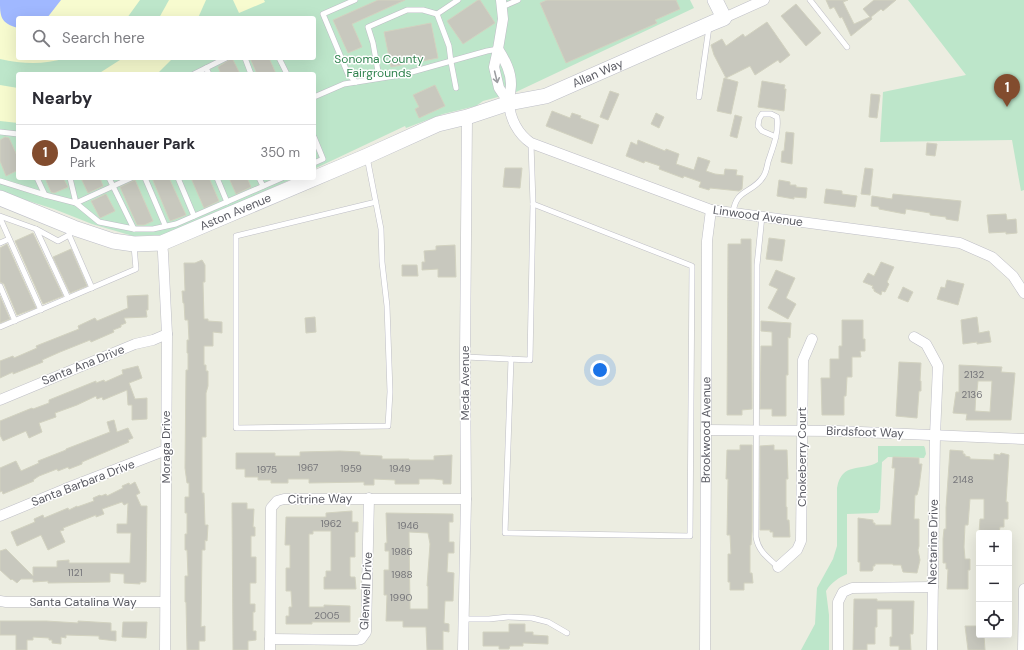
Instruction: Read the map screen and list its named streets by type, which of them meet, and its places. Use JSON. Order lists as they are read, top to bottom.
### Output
{
  "streets": {
    "street": [
      "Allan Way",
      "Aston Avenue",
      "Linwood Avenue",
      "Santa Ana Drive",
      "Meda Avenue",
      "Brookwood Avenue",
      "Birdsfoot Way",
      "Moraga Drive",
      "Chokeberry Court",
      "Santa Barbara Drive",
      "Citrine Way",
      "Nectarine Drive",
      "Glenwell Drive",
      "Santa Catalina Way"
    ]
  },
  "crossings": [
    ["Allan Way", "Aston Avenue"],
    ["Allan Way", "Linwood Avenue"],
    ["Allan Way", "Meda Avenue"],
    ["Aston Avenue", "Meda Avenue"],
    ["Aston Avenue", "Moraga Drive"],
    ["Linwood Avenue", "Brookwood Avenue"],
    ["Santa Ana Drive", "Moraga Drive"],
    ["Meda Avenue", "Citrine Way"],
    ["Brookwood Avenue", "Birdsfoot Way"],
    ["Birdsfoot Way", "Chokeberry Court"],
    ["Birdsfoot Way", "Nectarine Drive"],
    ["Moraga Drive", "Santa Barbara Drive"],
    ["Moraga Drive", "Santa Catalina Way"],
    ["Citrine Way", "Glenwell Drive"]
  ],
  "parks": ["Sonoma County Fairgrounds"],
  "house_numbers": [
    "2132",
    "2136",
    "1967",
    "1959",
    "1949",
    "1975",
    "2148",
    "1962",
    "1946",
    "1986",
    "1121",
    "1988",
    "1990",
    "2005"
  ],
  "page": {
    "search": "Search here",
    "heading": "Nearby",
    "pins": "1",
    "list": [
      {
        "mark": "1",
        "name": "Dauenhauer Park",
        "note": "Park",
        "value": "350 m"
      }
    ],
    "map_buttons": ["+", "−"]
  }
}
